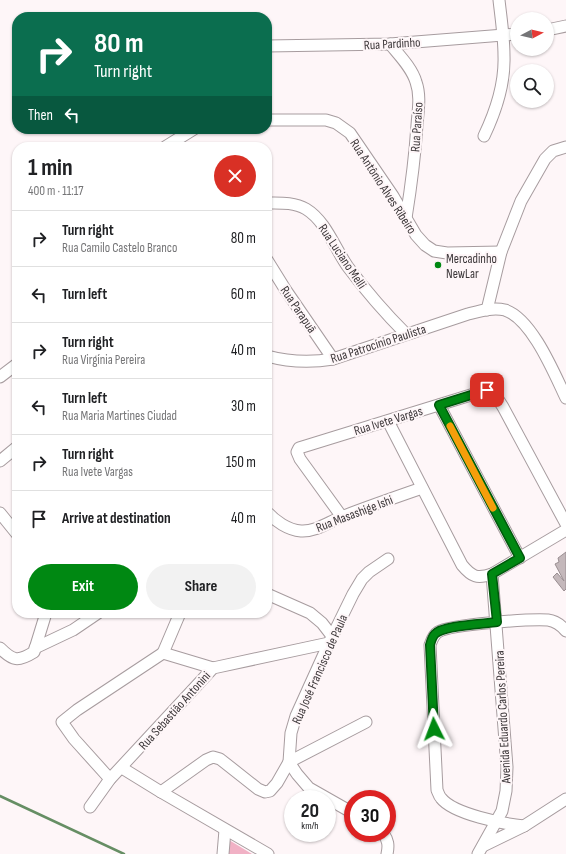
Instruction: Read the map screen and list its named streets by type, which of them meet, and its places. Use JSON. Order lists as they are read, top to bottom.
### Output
{
  "streets": {
    "street": [
      "Rua Pardinho",
      "Rua Paraíso",
      "Rua Antônio Alves Ribeiro",
      "Rua Luciano Melli",
      "Rua Parapuã",
      "Rua Patrocínio Paulista",
      "Rua Ivete Vargas",
      "Rua Masashige Ishi",
      "Rua José Francisco de Paula",
      "Rua Sebastião Antonini",
      "Avenida Eduardo Carlos Pereira"
    ]
  },
  "crossings": [
    ["Rua Pardinho", "Rua Paraíso"],
    ["Rua Paraíso", "Rua Antônio Alves Ribeiro"],
    ["Rua Luciano Melli", "Rua Patrocínio Paulista"],
    ["Rua Parapuã", "Rua Patrocínio Paulista"],
    ["Rua Ivete Vargas", "Rua Masashige Ishi"],
    ["Rua José Francisco de Paula", "Rua Sebastião Antonini"]
  ],
  "places": ["Mercadinho NewLar"],
  "north": "right",
  "page": {
    "turn": ["80 m", "Turn right"],
    "then": "Then",
    "heading": ["1 min", "400 m · 11:17"],
    "list": [
      {
        "name": "Turn right",
        "note": "Rua Camilo Castelo Branco",
        "value": "80 m"
      },
      {
        "name": "Turn left",
        "value": "60 m"
      },
      {
        "name": "Turn right",
        "note": "Rua Virgínia Pereira",
        "value": "40 m"
      },
      {
        "name": "Turn left",
        "note": "Rua Maria Martines Ciudad",
        "value": "30 m"
      },
      {
        "name": "Turn right",
        "note": "Rua Ivete Vargas",
        "value": "150 m"
      },
      {
        "name": "Arrive at destination",
        "value": "40 m"
      }
    ],
    "buttons": ["Exit", "Share"],
    "speed": "20 km/h",
    "limit": "30"
  }
}
